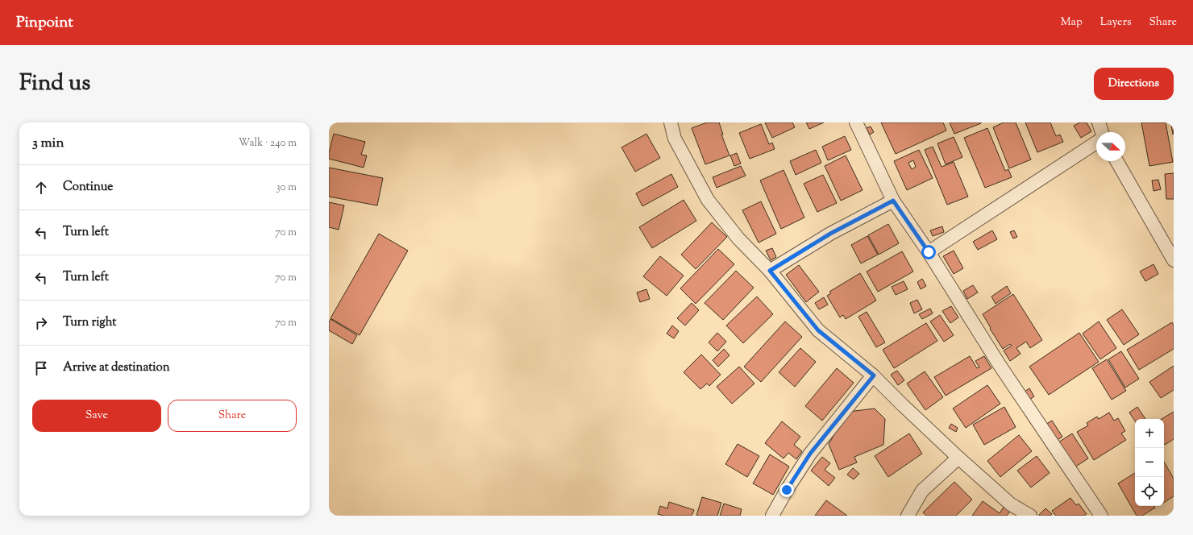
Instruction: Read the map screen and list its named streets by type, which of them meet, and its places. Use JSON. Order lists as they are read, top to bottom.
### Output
{
  "north": "right",
  "page": {
    "header": "Pinpoint",
    "nav": ["Map", "Layers", "Share"],
    "title": "Find us",
    "buttons": [
      "Directions",
      ["Save", "Share"]
    ],
    "heading": ["3 min", "Walk · 240 m"],
    "list": [
      ["Continue", "30 m"],
      ["Turn left", "70 m"],
      ["Turn left", "70 m"],
      ["Turn right", "70 m"],
      "Arrive at destination"
    ],
    "map_buttons": ["+", "−"]
  }
}
